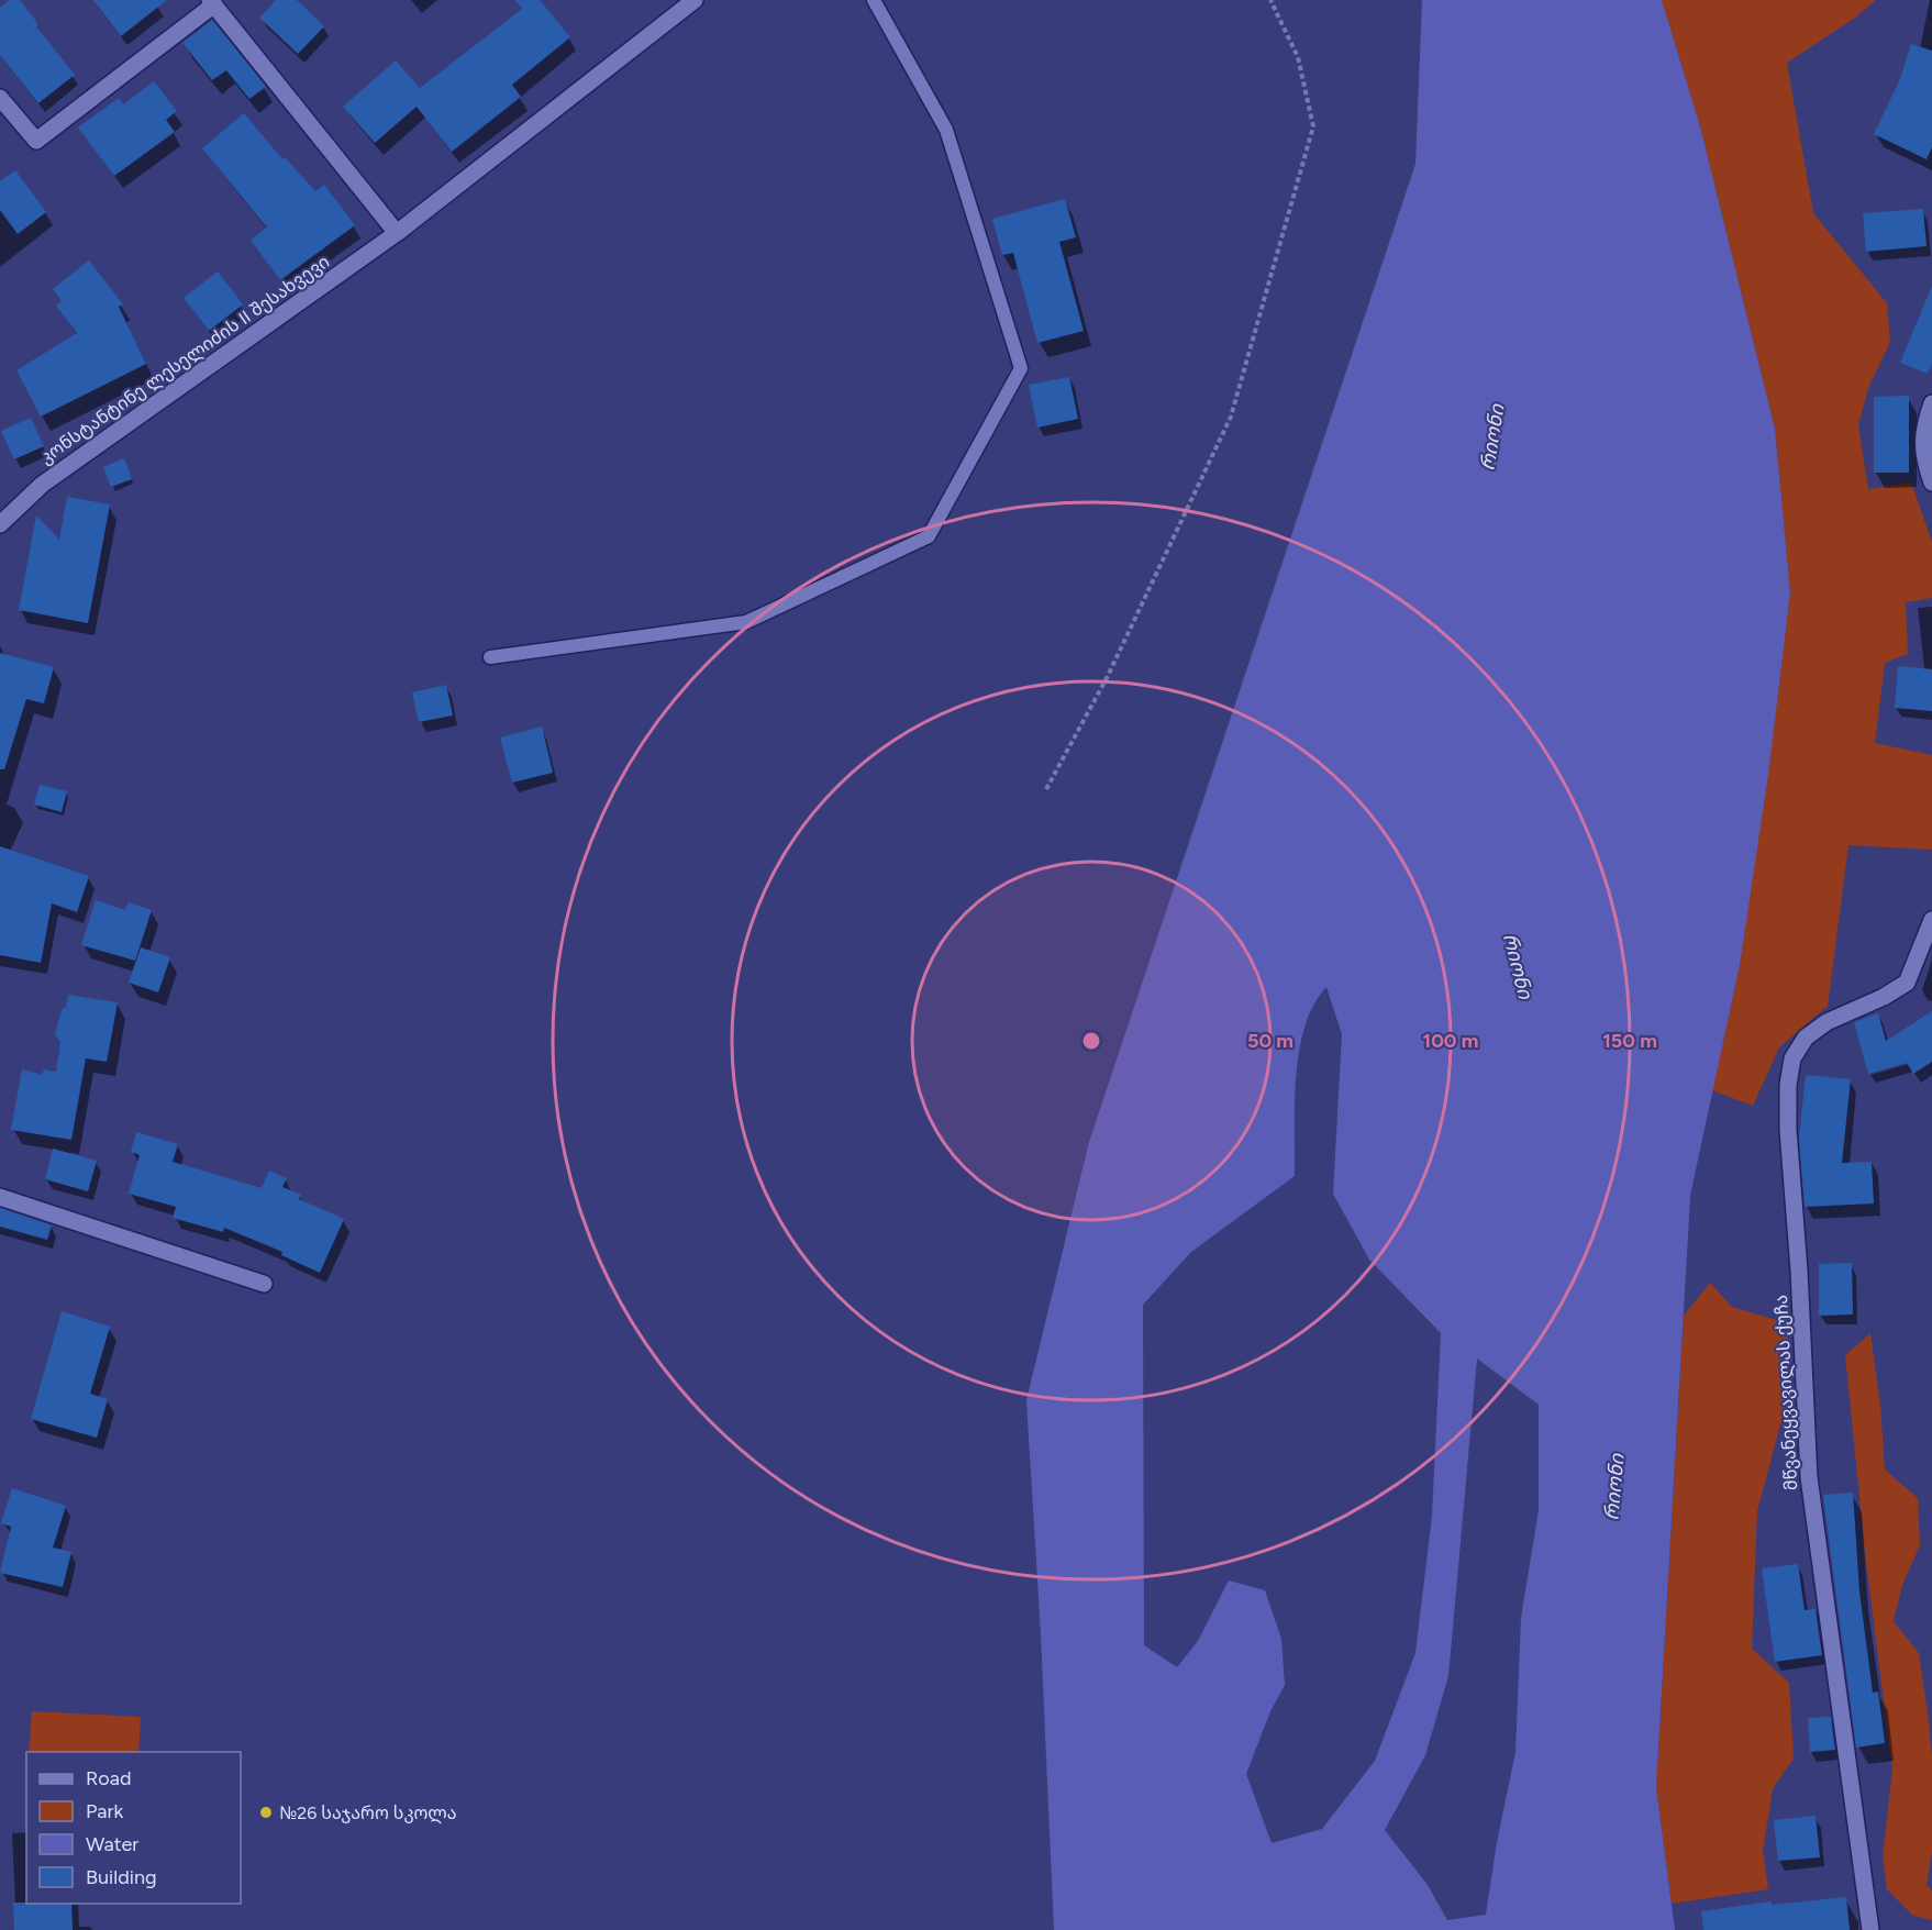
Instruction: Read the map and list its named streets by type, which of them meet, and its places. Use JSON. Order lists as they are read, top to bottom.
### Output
{
  "streets": {
    "street": ["კონსტანტინე ლესელიძის II შესახვევი", "მწვანეყვავილას ქუჩა"]
  },
  "water": ["რიონი"],
  "places": ["№26 საჯარო სკოლა"],
  "legend": [
    "Road",
    "Park",
    "Water",
    "Building"
  ],
  "rings": ["50 m", "100 m", "150 m"]
}
